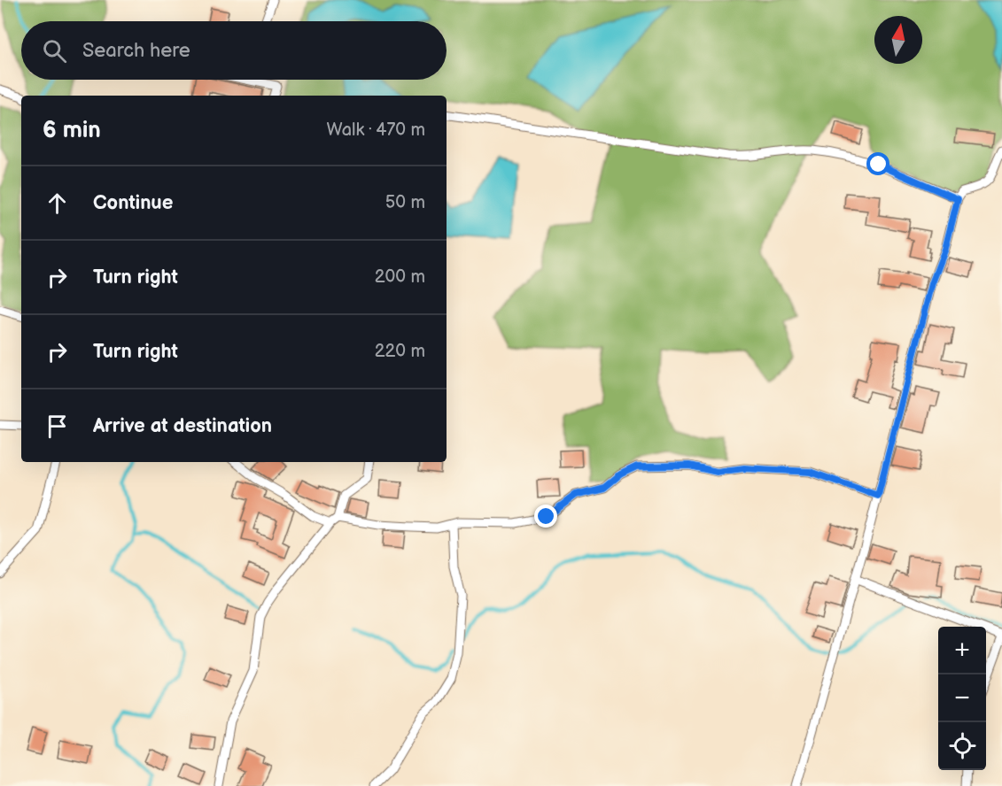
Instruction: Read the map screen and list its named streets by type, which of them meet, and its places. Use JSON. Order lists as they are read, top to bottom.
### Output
{
  "north": "top",
  "page": {
    "search": "Search here",
    "heading": ["6 min", "Walk · 470 m"],
    "list": [
      ["Continue", "50 m"],
      ["Turn right", "200 m"],
      ["Turn right", "220 m"],
      "Arrive at destination"
    ],
    "map_buttons": ["+", "−"]
  }
}
